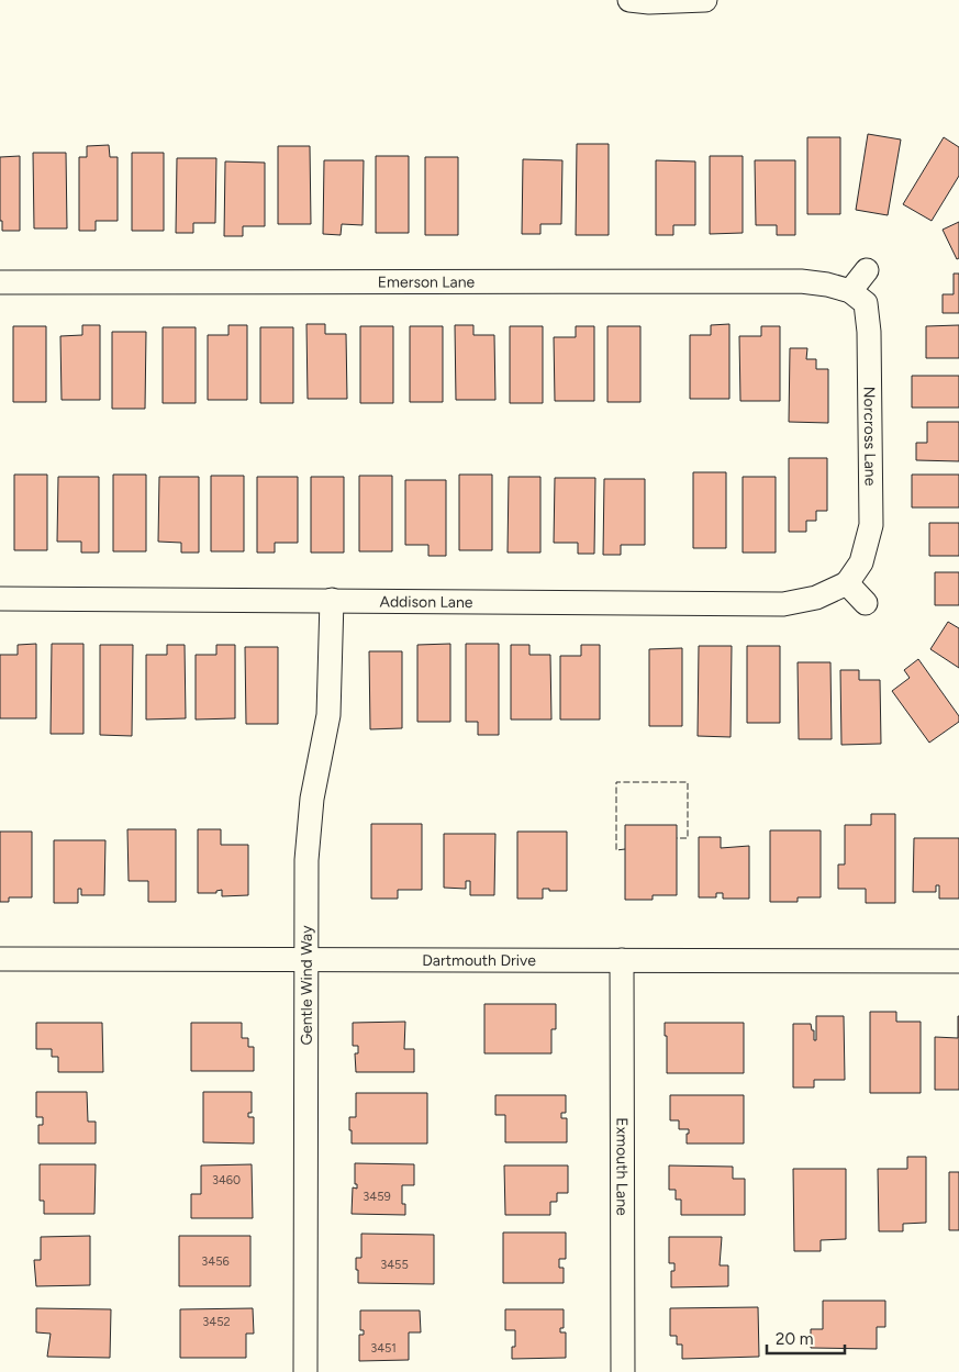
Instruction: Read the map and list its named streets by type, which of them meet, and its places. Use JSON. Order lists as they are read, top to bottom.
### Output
{
  "streets": {
    "street": [
      "Emerson Lane",
      "Norcross Lane",
      "Addison Lane",
      "Dartmouth Drive",
      "Gentle Wind Way",
      "Exmouth Lane"
    ]
  },
  "crossings": [
    ["Emerson Lane", "Norcross Lane"],
    ["Norcross Lane", "Addison Lane"],
    ["Addison Lane", "Gentle Wind Way"],
    ["Dartmouth Drive", "Gentle Wind Way"],
    ["Dartmouth Drive", "Exmouth Lane"]
  ],
  "house_numbers": [
    "3460",
    "3459",
    "3456",
    "3455",
    "3452",
    "3451"
  ],
  "scale_bar": "20 m"
}
